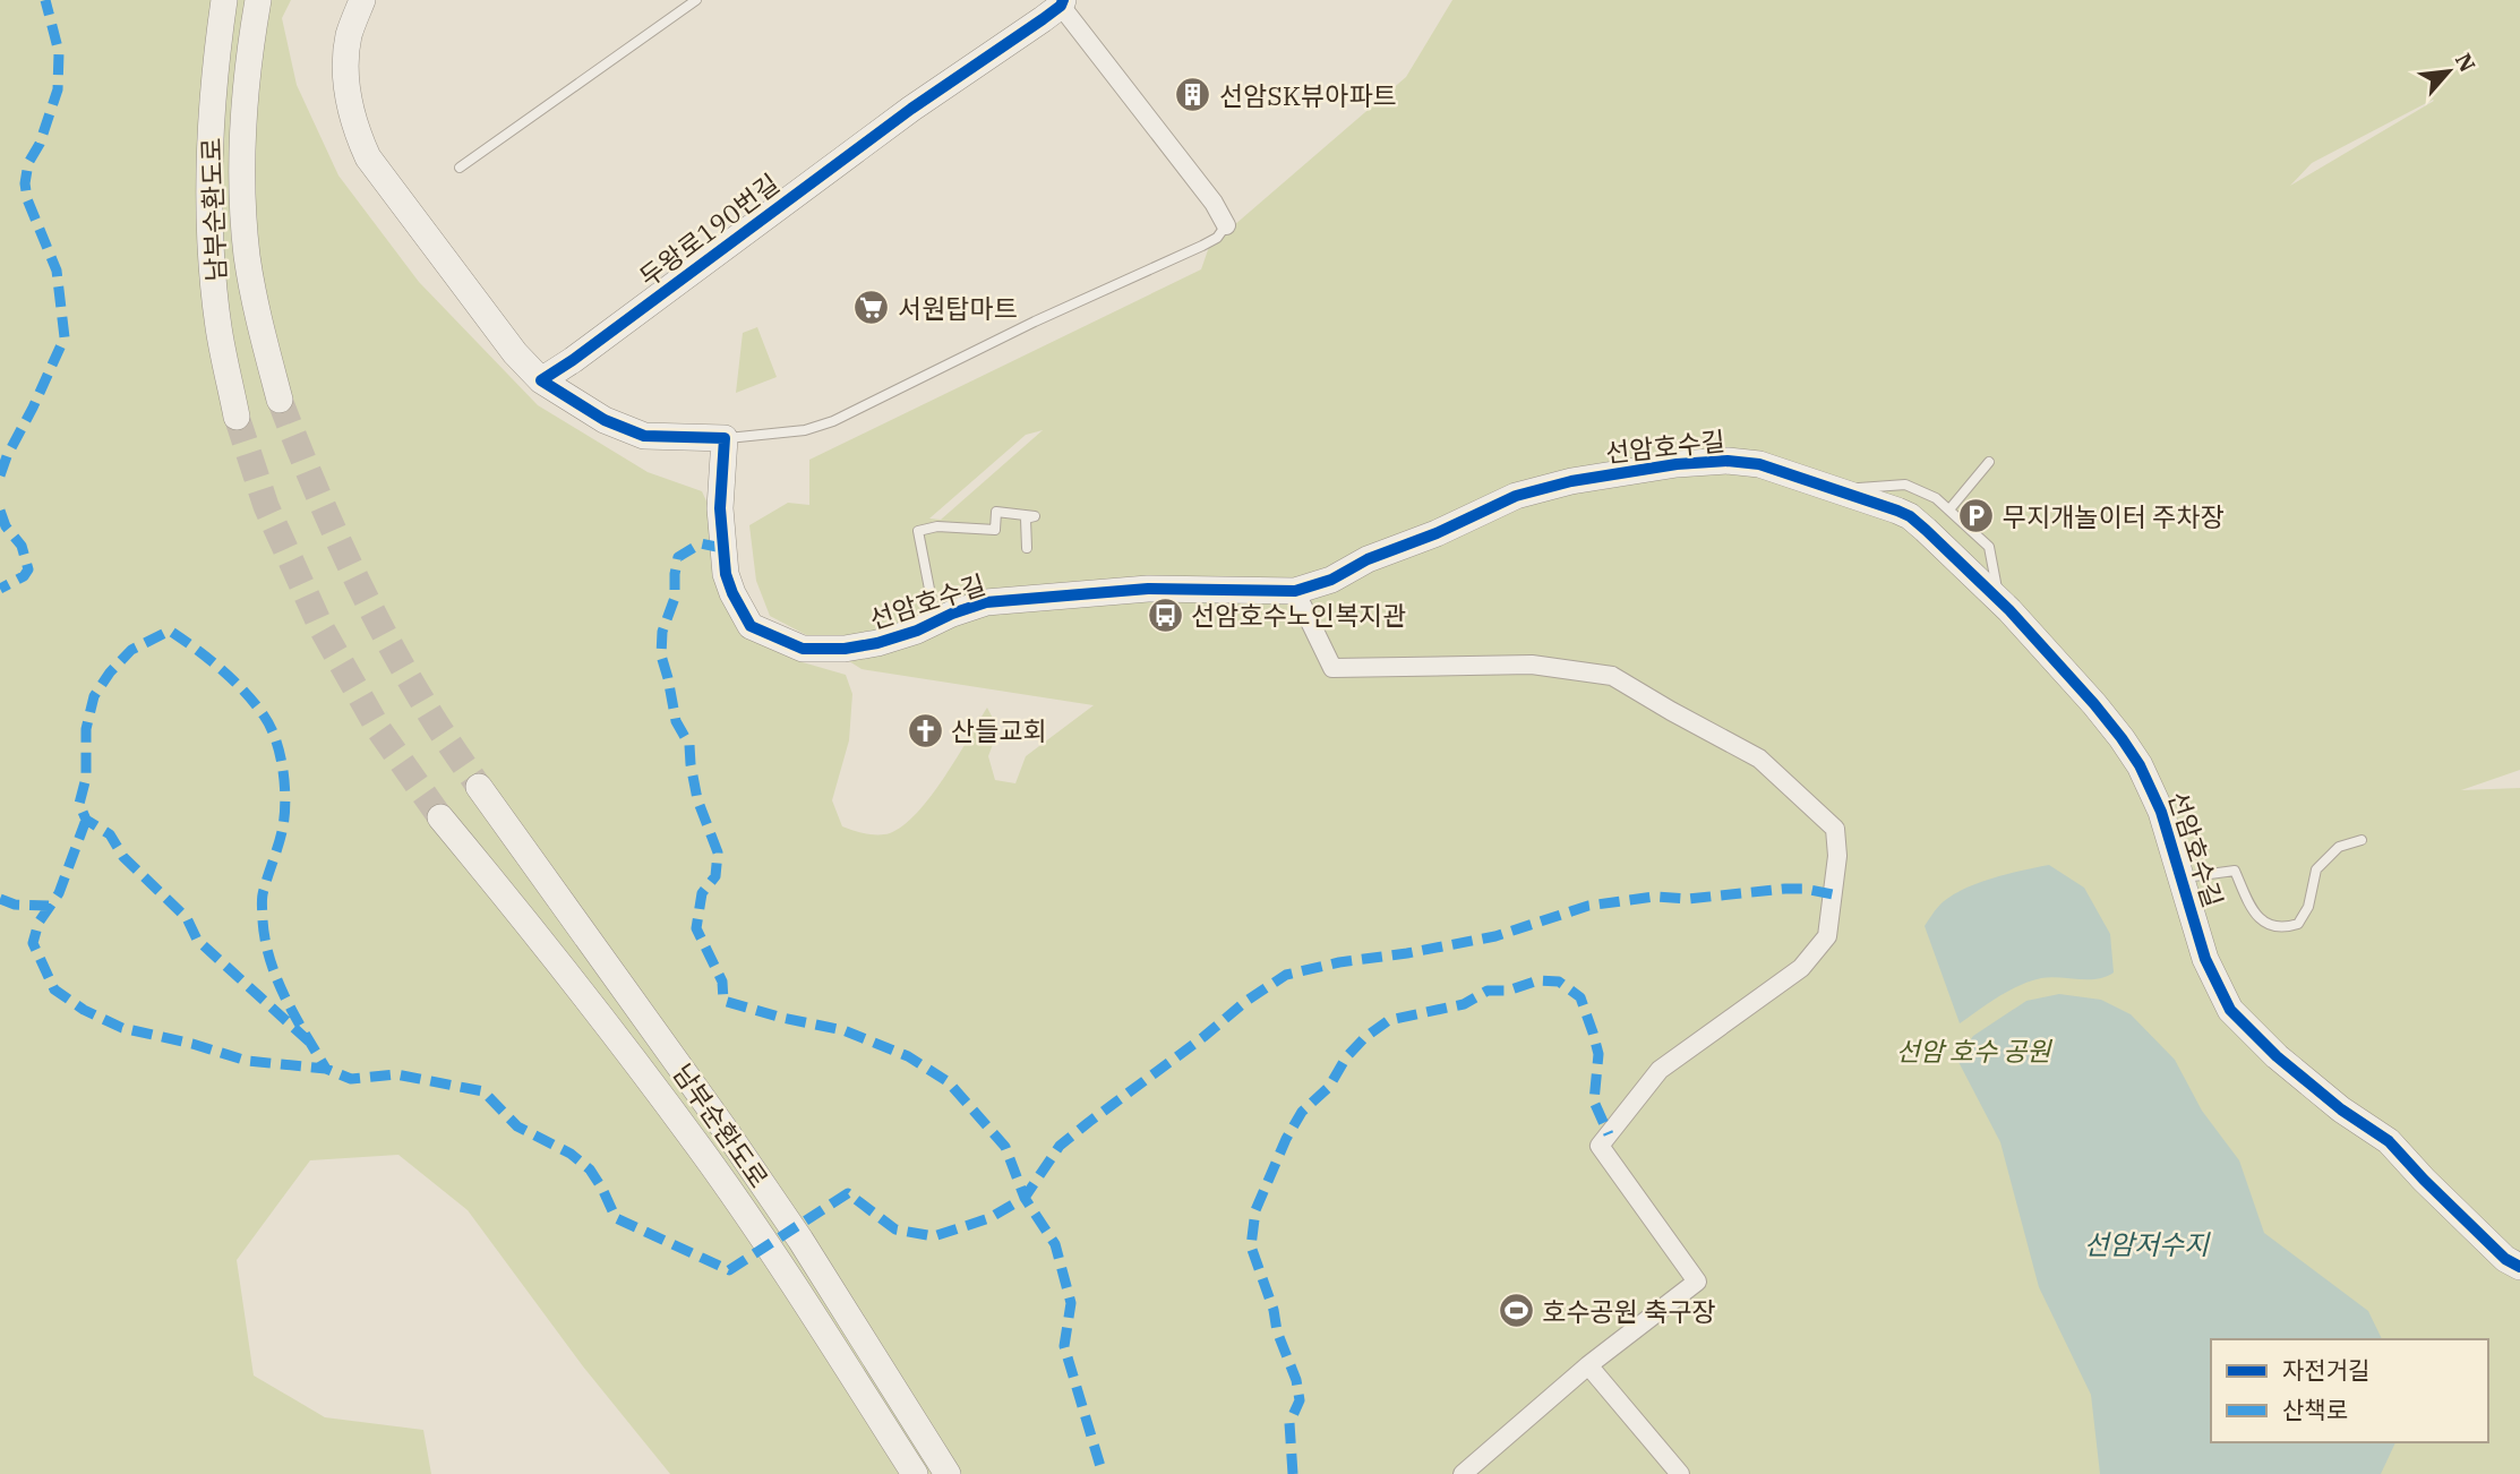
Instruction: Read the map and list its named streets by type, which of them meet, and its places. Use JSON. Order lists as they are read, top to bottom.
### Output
{
  "streets": {
    "street": ["남부순환도로", "두왕로190번길", "선암호수길"]
  },
  "water": ["선암저수지"],
  "parks": ["선암 호수 공원"],
  "places": {
    "building": ["선암SK뷰아파트"],
    "supermarket": ["서원탑마트"],
    "parking": ["무지개놀이터 주차장"],
    "bus stop": ["선암호수노인복지관"],
    "church": ["산들교회"],
    "sports": ["호수공원 축구장"]
  },
  "legend": ["자전거길", "산책로"],
  "north": "top right"
}
